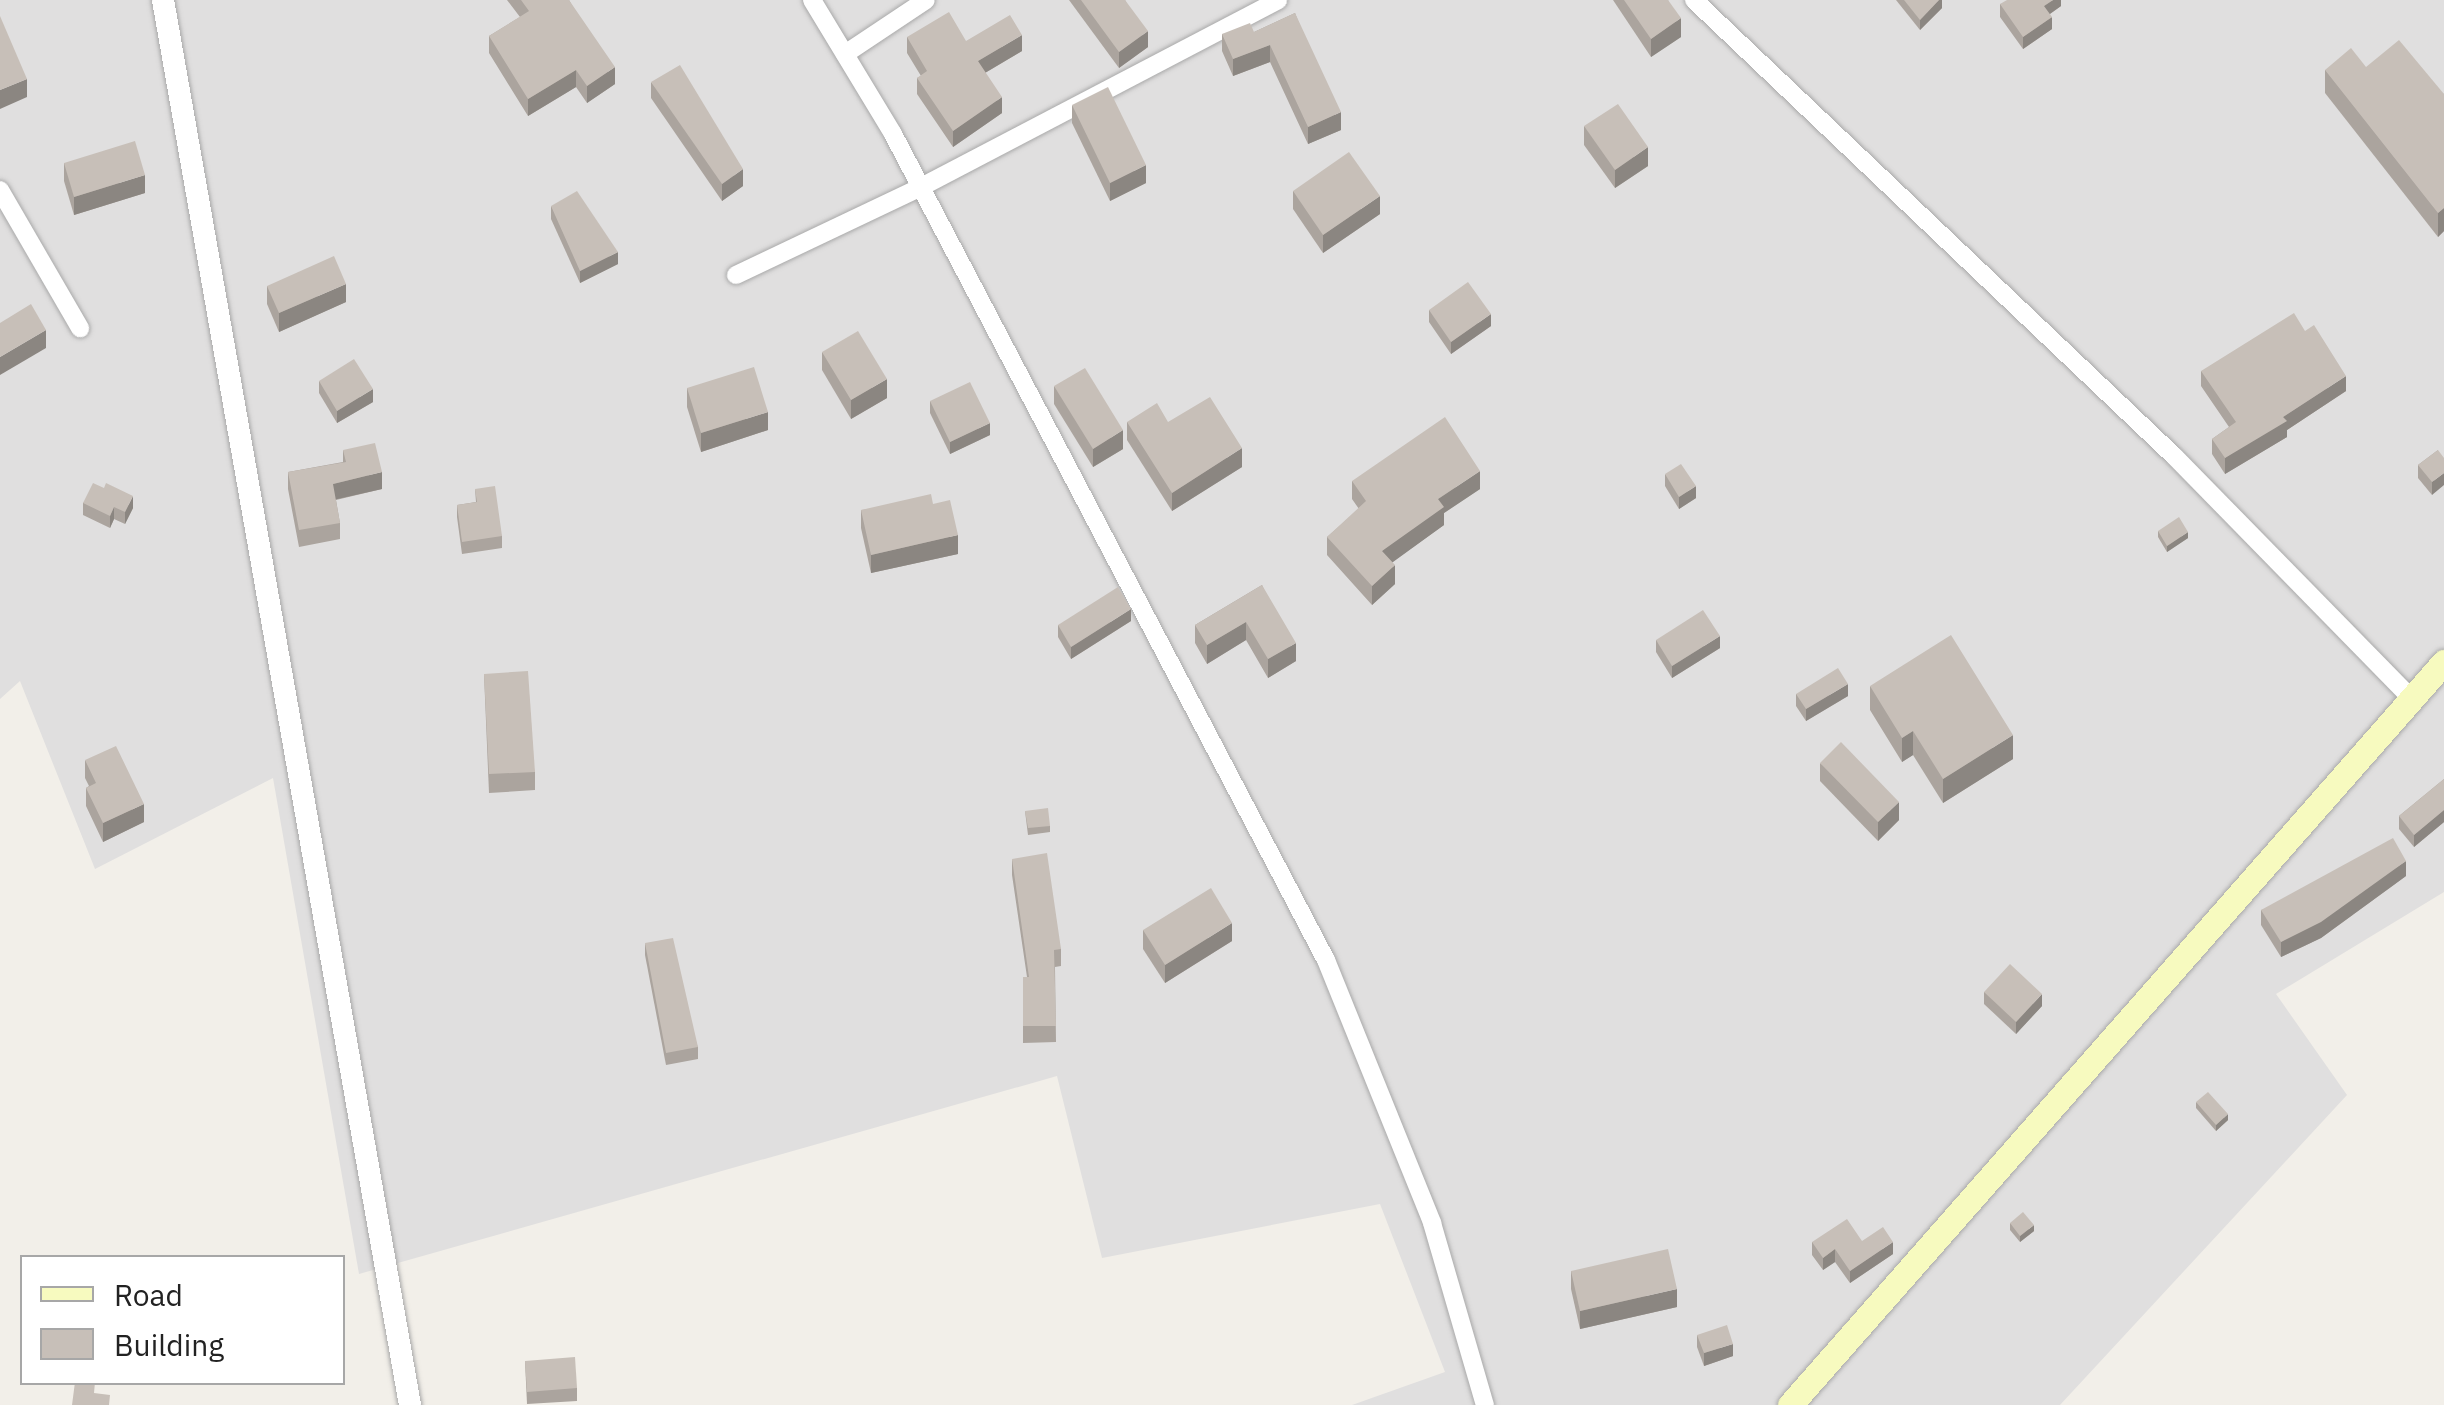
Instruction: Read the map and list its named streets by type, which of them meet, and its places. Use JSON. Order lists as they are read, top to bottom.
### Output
{
  "legend": ["Road", "Building"]
}
